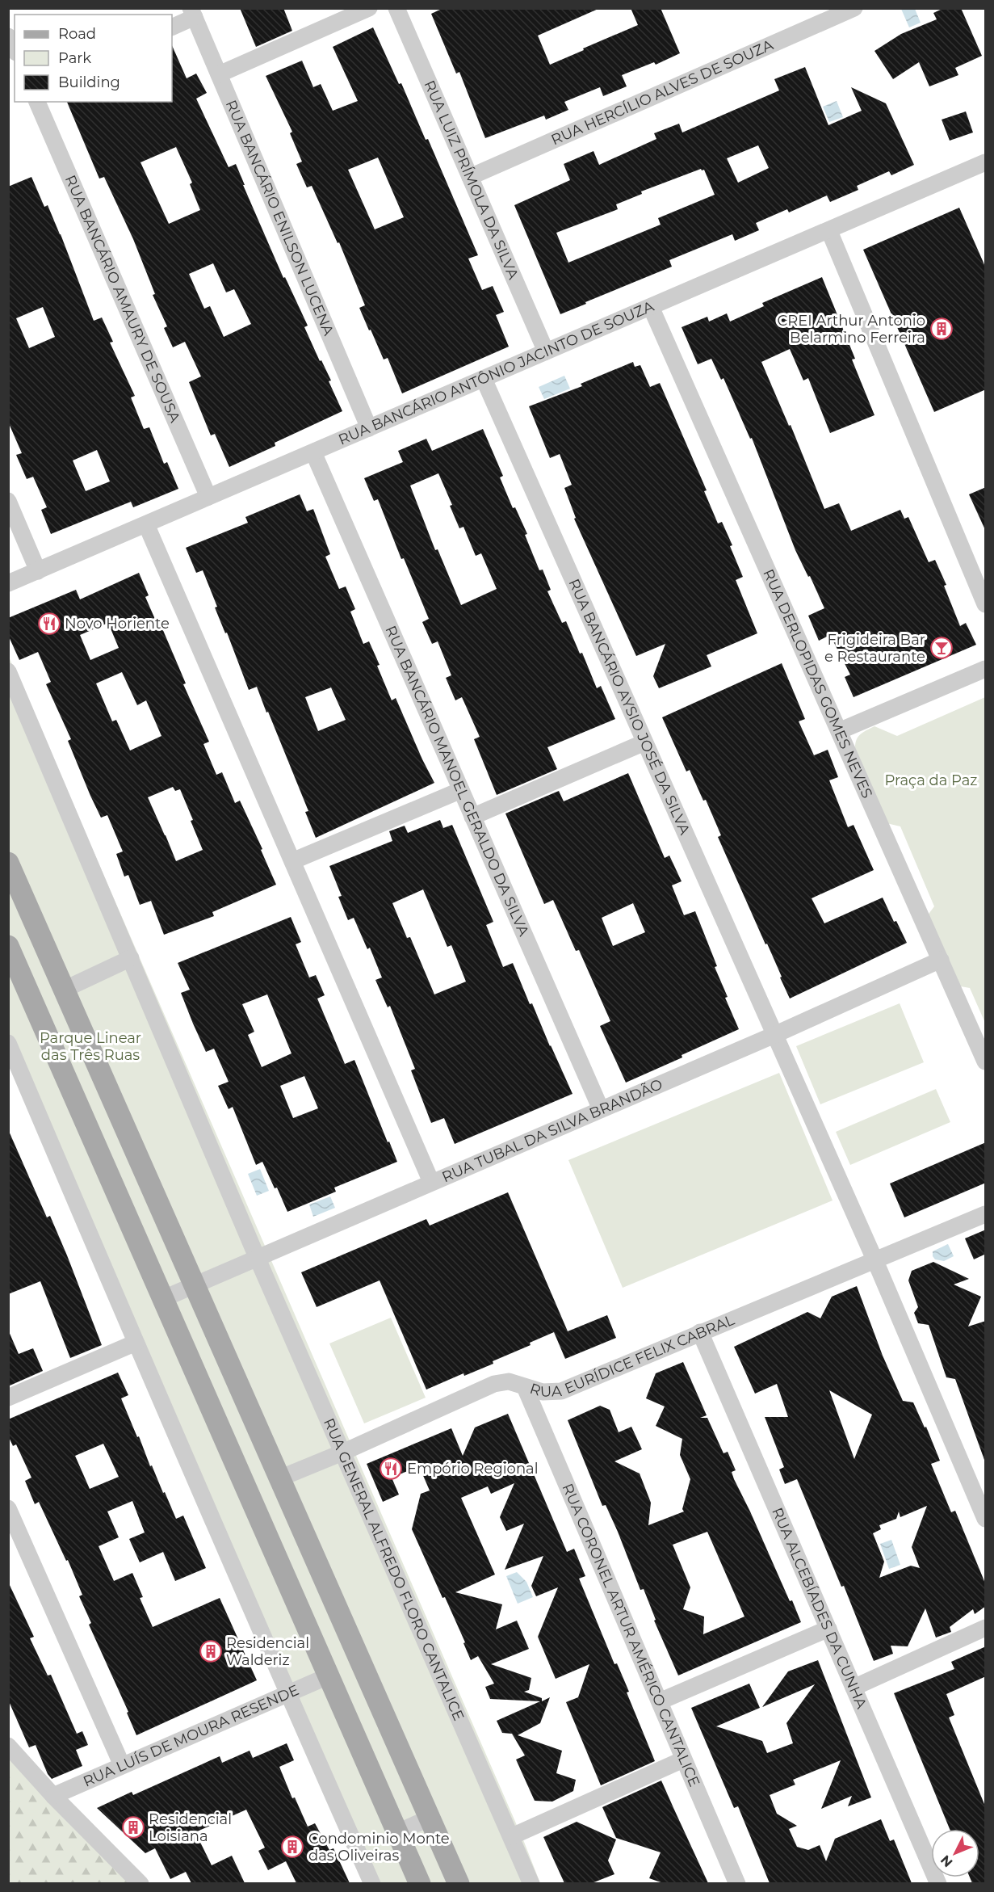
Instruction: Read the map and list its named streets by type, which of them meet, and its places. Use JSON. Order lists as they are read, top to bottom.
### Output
{
  "streets": {
    "street": [
      "RUA HERCÍLIO ALVES DE SOUZA",
      "RUA LUIZ PRÍMOLA DA SILVA",
      "RUA BANCÁRIO ENILSON LUCENA",
      "RUA BANCÁRIO AMAURY DE SOUSA",
      "RUA BANCÁRIO ANTÔNIO JACINTO DE SOUZA",
      "RUA DERLOPIDAS GOMES NEVES",
      "RUA BANCÁRIO AYSIO JOSÉ DA SILVA",
      "RUA BANCÁRIO MANOEL GERALDO DA SILVA",
      "RUA TUBAL DA SILVA BRANDÃO",
      "RUA EURÍDICE FELIX CABRAL",
      "RUA GENERAL ALFREDO FLORO CANTALICE",
      "RUA ALCEBÍADES DA CUNHA",
      "RUA CORONEL ARTUR AMÉRICO CANTALICE",
      "RUA LUÍS DE MOURA RESENDE"
    ]
  },
  "crossings": [
    ["RUA HERCÍLIO ALVES DE SOUZA", "RUA LUIZ PRÍMOLA DA SILVA"],
    ["RUA LUIZ PRÍMOLA DA SILVA", "RUA BANCÁRIO ANTÔNIO JACINTO DE SOUZA"],
    ["RUA BANCÁRIO ENILSON LUCENA", "RUA BANCÁRIO ANTÔNIO JACINTO DE SOUZA"],
    ["RUA BANCÁRIO AMAURY DE SOUSA", "RUA BANCÁRIO ANTÔNIO JACINTO DE SOUZA"],
    ["RUA BANCÁRIO ANTÔNIO JACINTO DE SOUZA", "RUA DERLOPIDAS GOMES NEVES"],
    ["RUA BANCÁRIO ANTÔNIO JACINTO DE SOUZA", "RUA BANCÁRIO AYSIO JOSÉ DA SILVA"],
    ["RUA BANCÁRIO ANTÔNIO JACINTO DE SOUZA", "RUA BANCÁRIO MANOEL GERALDO DA SILVA"],
    ["RUA DERLOPIDAS GOMES NEVES", "RUA TUBAL DA SILVA BRANDÃO"],
    ["RUA BANCÁRIO AYSIO JOSÉ DA SILVA", "RUA TUBAL DA SILVA BRANDÃO"],
    ["RUA BANCÁRIO AYSIO JOSÉ DA SILVA", "RUA EURÍDICE FELIX CABRAL"],
    ["RUA BANCÁRIO MANOEL GERALDO DA SILVA", "RUA TUBAL DA SILVA BRANDÃO"],
    ["RUA TUBAL DA SILVA BRANDÃO", "RUA GENERAL ALFREDO FLORO CANTALICE"],
    ["RUA EURÍDICE FELIX CABRAL", "RUA GENERAL ALFREDO FLORO CANTALICE"],
    ["RUA EURÍDICE FELIX CABRAL", "RUA ALCEBÍADES DA CUNHA"],
    ["RUA EURÍDICE FELIX CABRAL", "RUA CORONEL ARTUR AMÉRICO CANTALICE"]
  ],
  "parks": ["Praça da Paz", "Parque Linear das Três Ruas"],
  "places": {
    "building": [
      "CREI Arthur Antonio Belarmino Ferreira",
      "Residencial Walderiz",
      "Residencial Loisiana",
      "Condominio Monte das Oliveiras"
    ],
    "restaurant": ["Novo Horiente", "Empório Regional"],
    "bar": ["Frigideira Bar e Restaurante"]
  },
  "legend": ["Road", "Park", "Building"],
  "north": "bottom left"
}
